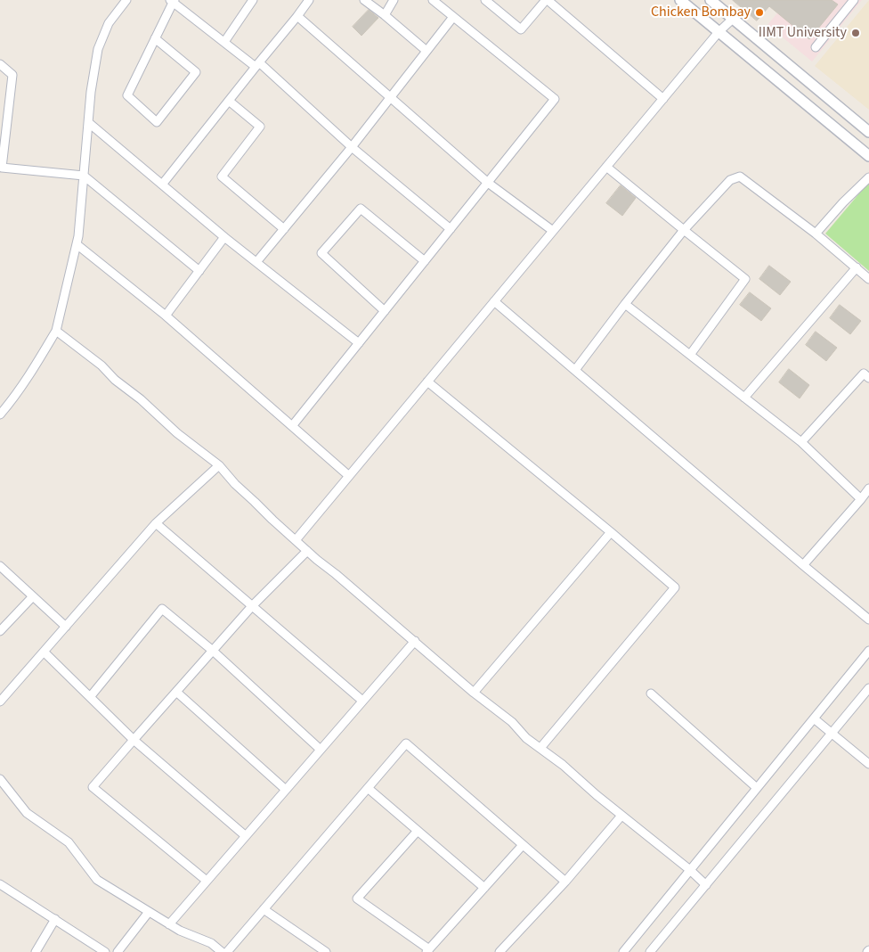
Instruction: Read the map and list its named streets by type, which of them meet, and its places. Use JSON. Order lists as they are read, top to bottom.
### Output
{
  "places": ["Chicken Bombay", "IIMT University"]
}
